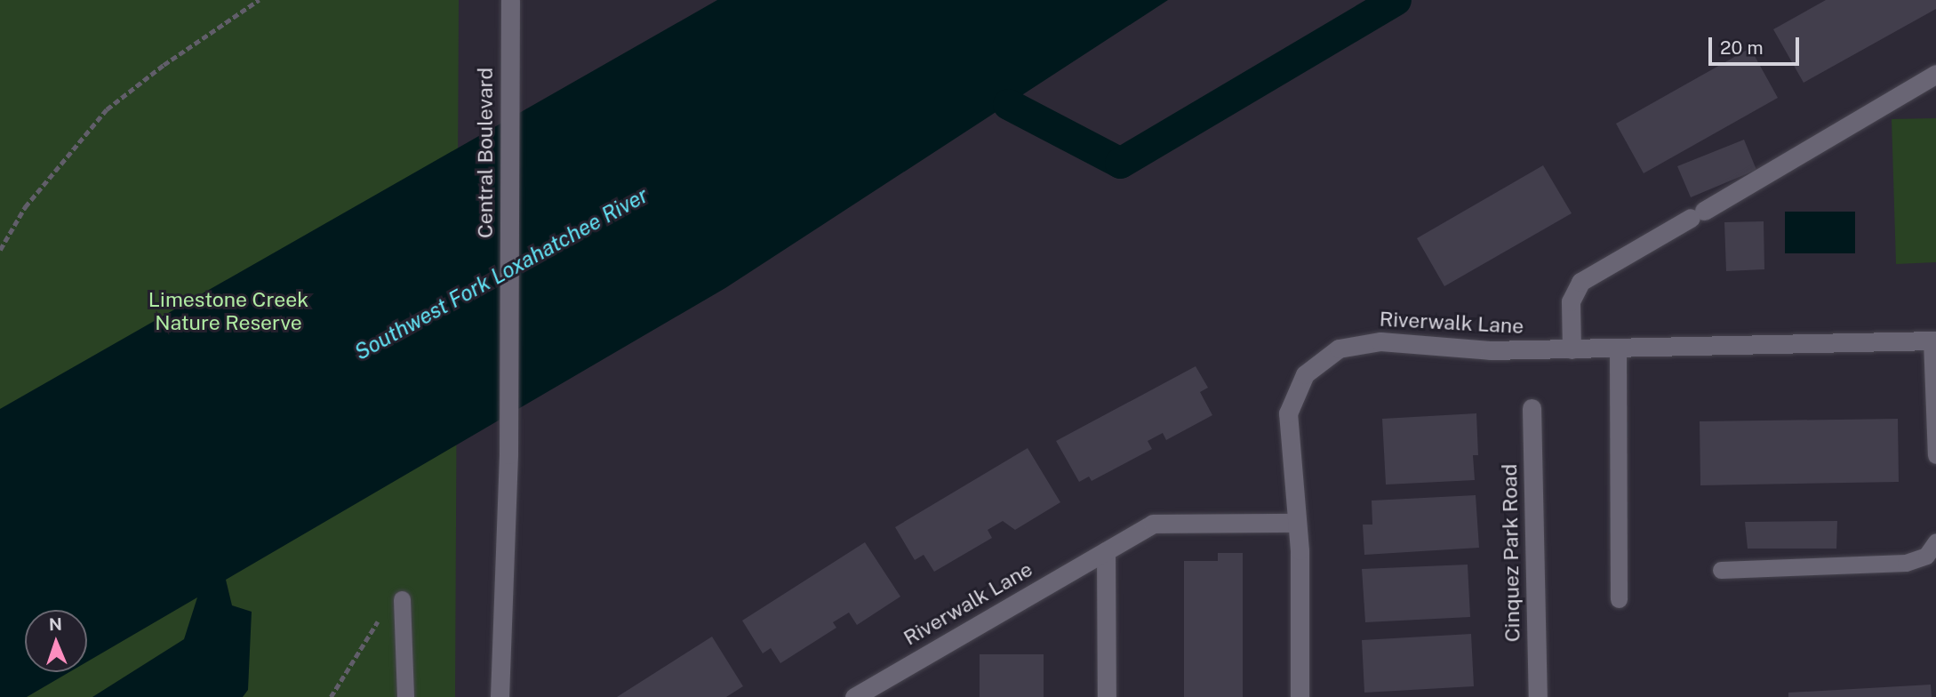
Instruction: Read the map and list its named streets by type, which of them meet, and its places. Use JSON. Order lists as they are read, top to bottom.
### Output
{
  "streets": {
    "street": ["Central Boulevard", "Riverwalk Lane", "Cinquez Park Road"]
  },
  "water": ["Southwest Fork Loxahatchee River"],
  "parks": ["Limestone Creek Nature Reserve"],
  "scale_bar": "20 m",
  "north": "top"
}
